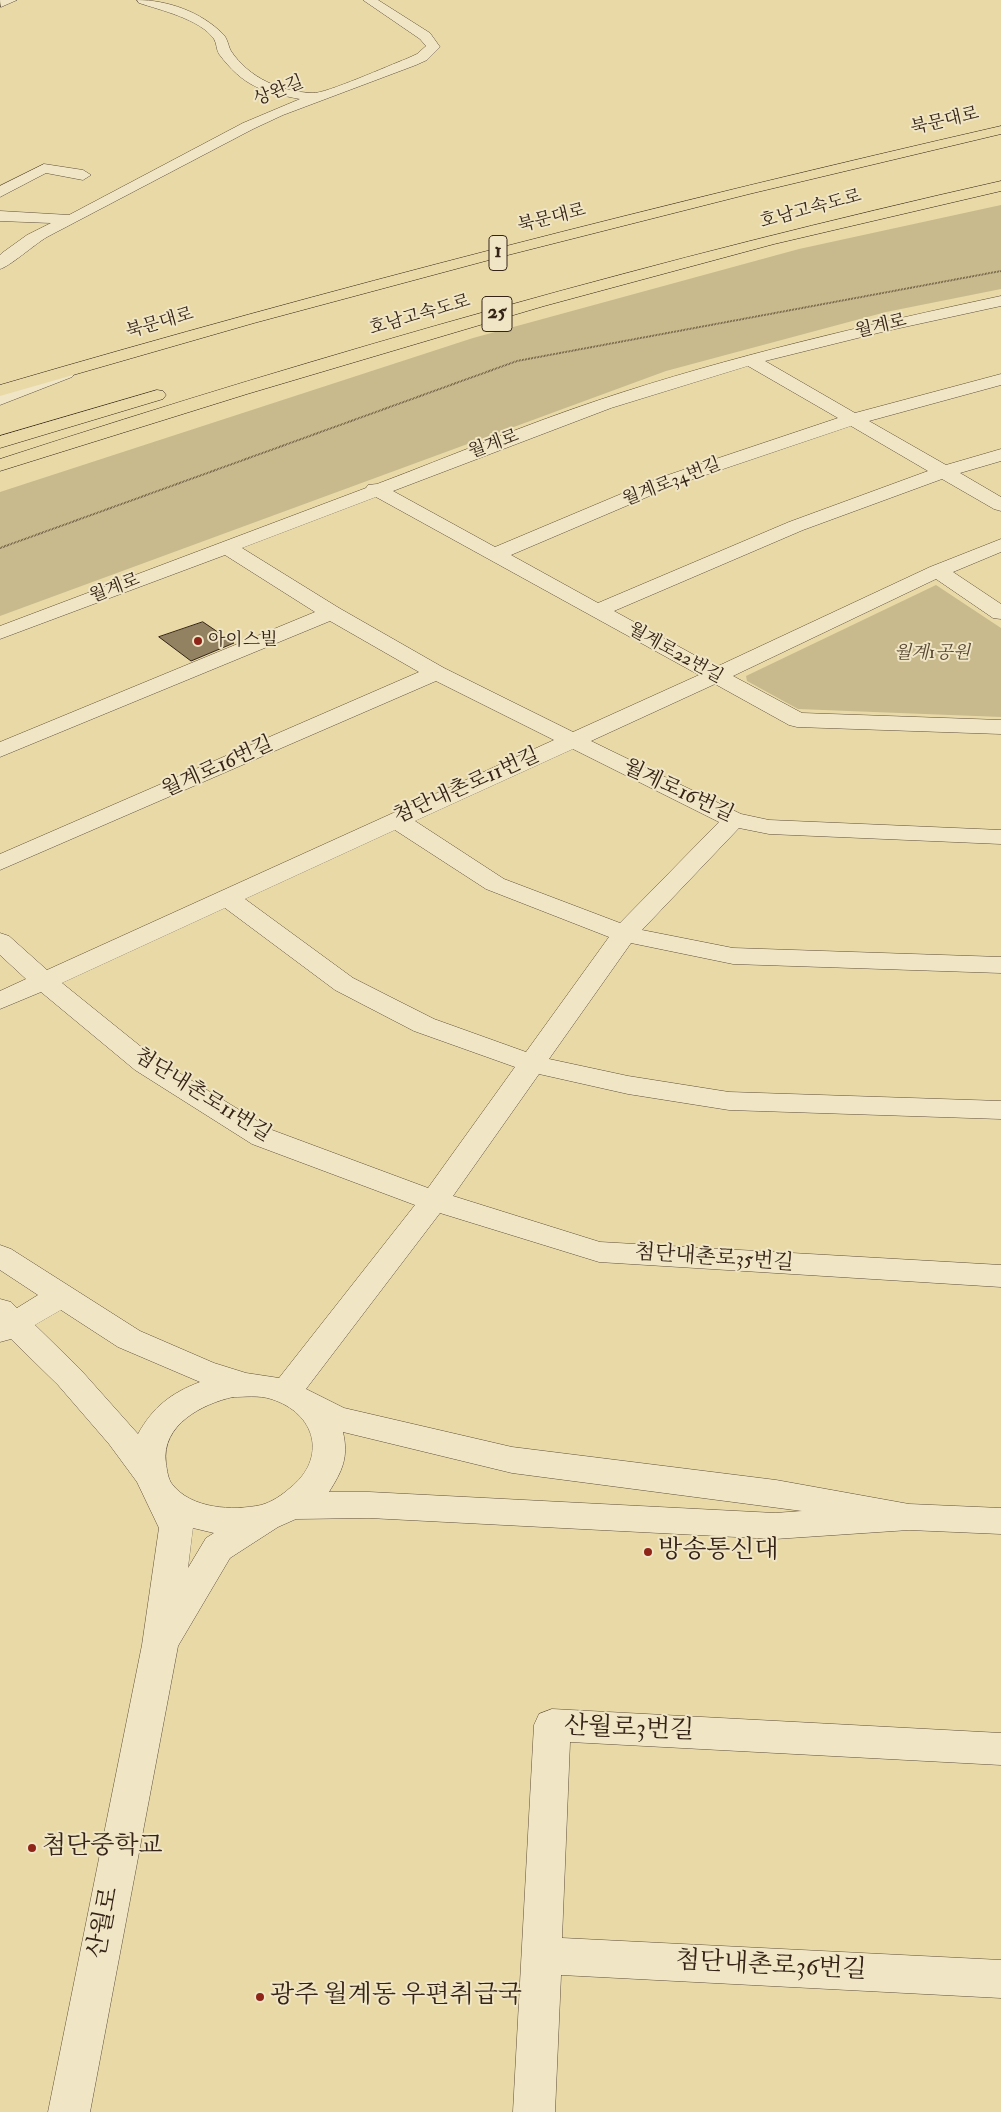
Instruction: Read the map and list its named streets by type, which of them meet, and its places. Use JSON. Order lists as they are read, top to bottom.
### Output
{
  "streets": {
    "main road": [
      "북문대로",
      "호남고속도로",
      "1",
      "25"
    ],
    "street": [
      "상완길",
      "월계로",
      "월계로34번길",
      "월계로22번길",
      "월계로16번길",
      "첨단내촌로11번길",
      "첨단내촌로35번길",
      "산월로3번길",
      "산월로",
      "첨단내촌로36번길"
    ]
  },
  "crossings": [
    ["월계로", "월계로22번길"],
    ["월계로", "월계로16번길"],
    ["월계로34번길", "월계로22번길"],
    ["월계로22번길", "첨단내촌로11번길"],
    ["월계로16번길", "첨단내촌로11번길"],
    ["첨단내촌로11번길", "첨단내촌로35번길"],
    ["산월로3번길", "첨단내촌로36번길"]
  ],
  "parks": ["월계1공원"],
  "places": [
    "아이스빌",
    "방송통신대",
    "첨단중학교",
    "광주 월계동 우편취급국"
  ]
}
